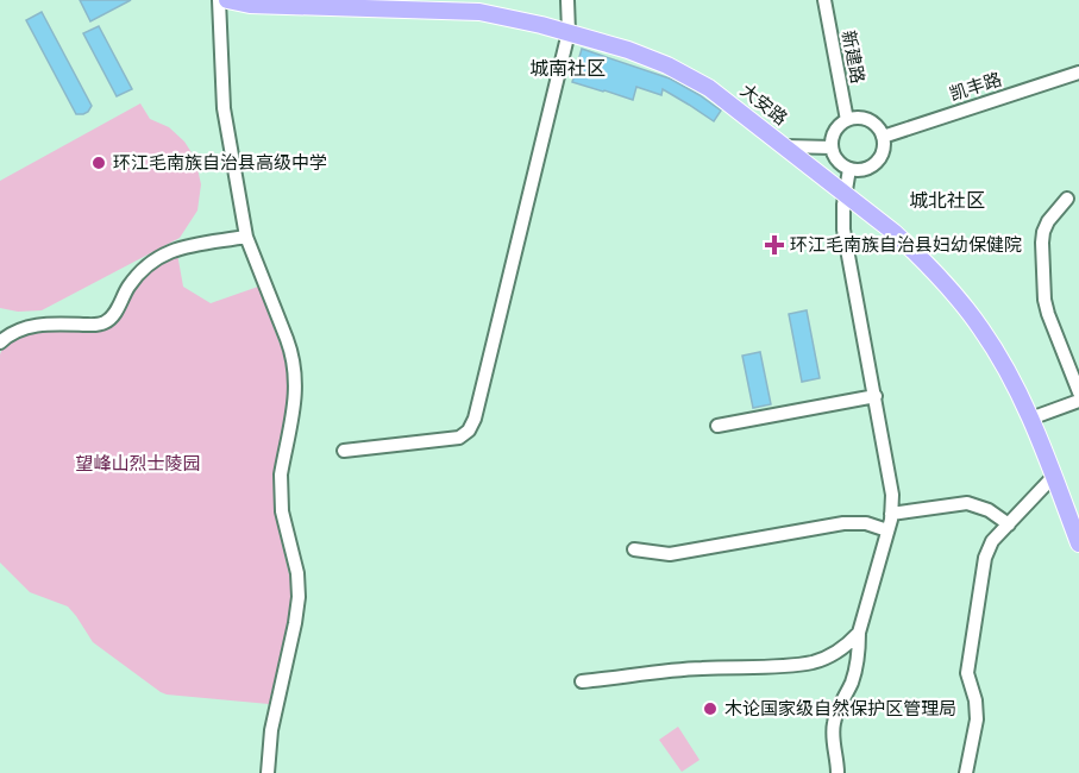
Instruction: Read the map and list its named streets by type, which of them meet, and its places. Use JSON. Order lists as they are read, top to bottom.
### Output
{
  "streets": {
    "main road": ["大安路"],
    "street": ["新建路", "凯丰路"]
  },
  "crossings": [
    ["新建路", "凯丰路"]
  ],
  "districts": ["城南社区", "城北社区"],
  "parks": ["望峰山烈士陵园"],
  "places": {
    "other": ["环江毛南族自治县高级中学", "木论国家级自然保护区管理局"],
    "health": ["环江毛南族自治县妇幼保健院"]
  }
}
